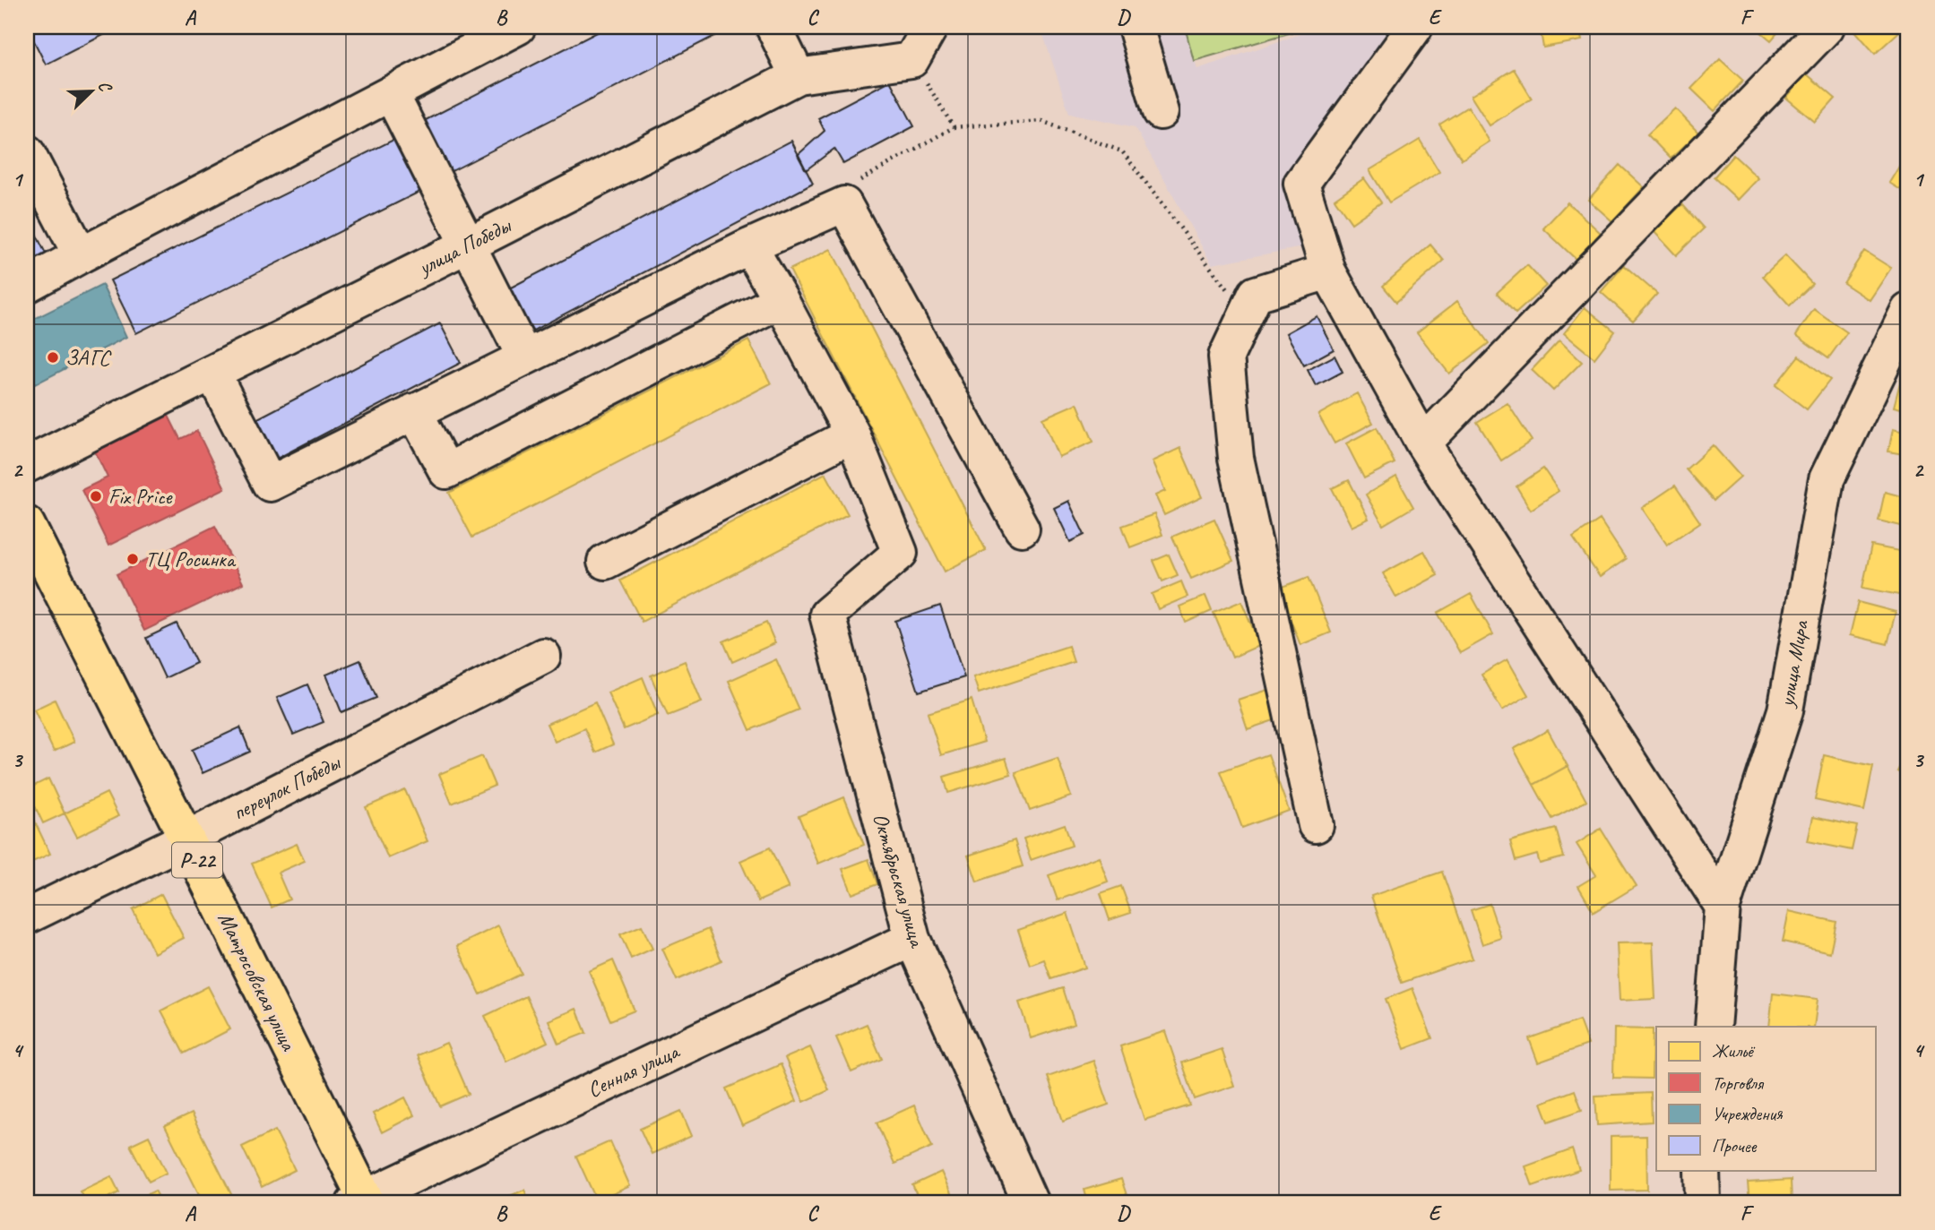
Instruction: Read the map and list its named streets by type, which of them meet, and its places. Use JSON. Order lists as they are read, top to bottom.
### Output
{
  "streets": {
    "highway": ["Р-22", "Матросовская улица"],
    "street": [
      "улица Победы",
      "улица Мира",
      "переулок Победы",
      "Октябрьская улица",
      "Сенная улица"
    ]
  },
  "crossings": [
    ["переулок Победы", "Матросовская улица"],
    ["Октябрьская улица", "Сенная улица"],
    ["Матросовская улица", "Сенная улица"]
  ],
  "places": ["ЗАГС", "Fix Price", "ТЦ Росинка"],
  "legend": [
    "Жильё",
    "Торговля",
    "Учреждения",
    "Прочее"
  ],
  "north": "top right",
  "grid": {
    "columns": [
      "A",
      "B",
      "C",
      "D",
      "E",
      "F"
    ],
    "rows": [
      "1",
      "2",
      "3",
      "4"
    ]
  }
}
